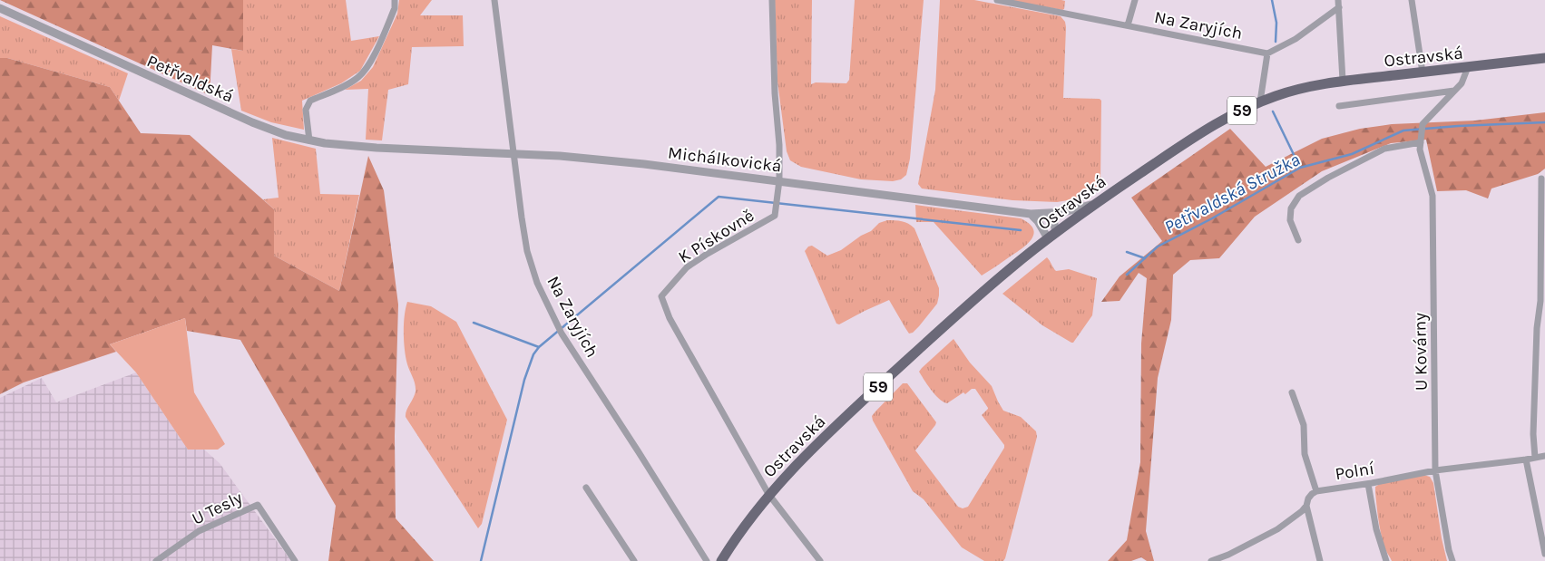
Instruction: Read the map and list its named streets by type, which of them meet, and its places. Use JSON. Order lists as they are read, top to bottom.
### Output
{
  "streets": {
    "main road": ["Ostravská", "59"],
    "street": [
      "Na Zaryjích",
      "Petřvaldská",
      "Michálkovická",
      "K Pískovně",
      "U Kovárny",
      "Polní",
      "U Tesly"
    ]
  },
  "crossings": [
    ["Na Zaryjích", "Michálkovická"],
    ["Ostravská", "Michálkovická"],
    ["Ostravská", "K Pískovně"],
    ["Ostravská", "U Kovárny"],
    ["Petřvaldská", "Michálkovická"],
    ["Michálkovická", "K Pískovně"],
    ["U Kovárny", "Polní"]
  ],
  "water": ["Petřvaldská Stružka"]
}
